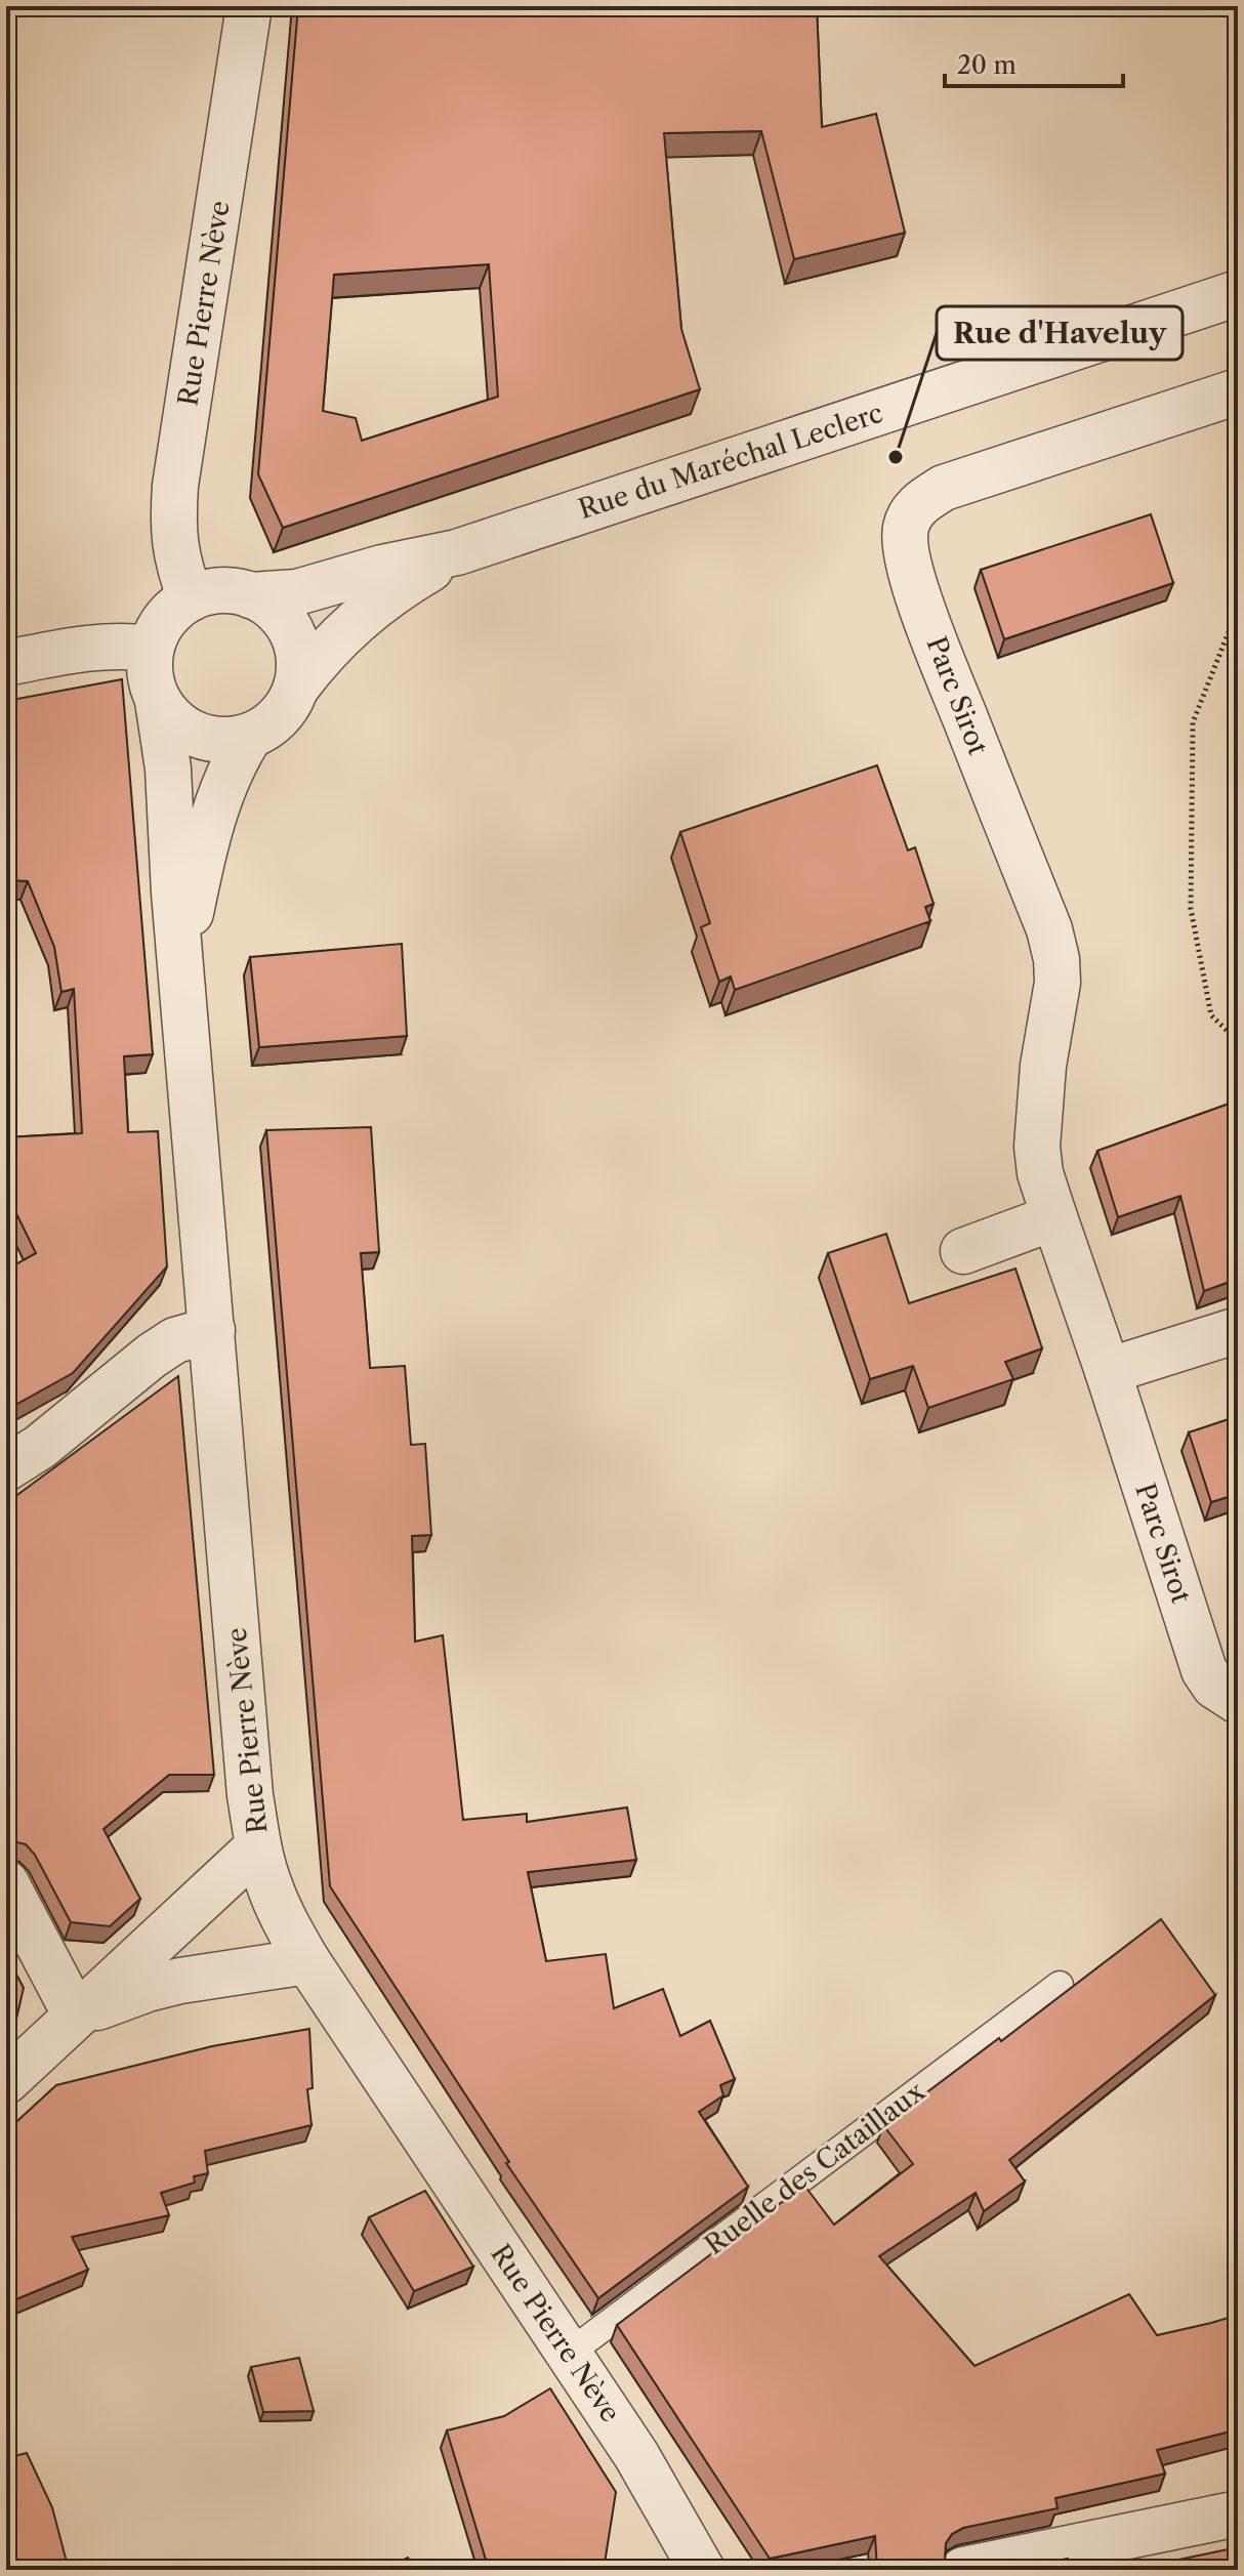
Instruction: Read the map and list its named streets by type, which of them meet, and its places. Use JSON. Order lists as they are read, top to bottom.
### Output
{
  "streets": {
    "street": ["Rue Pierre Nève", "Rue du Maréchal Leclerc", "Parc Sirot"],
    "lane": ["Ruelle des Cataillaux"]
  },
  "crossings": [
    ["Rue Pierre Nève", "Rue du Maréchal Leclerc"],
    ["Rue Pierre Nève", "Ruelle des Cataillaux"]
  ],
  "places": ["Rue d'Haveluy"],
  "scale_bar": "20 m"
}
